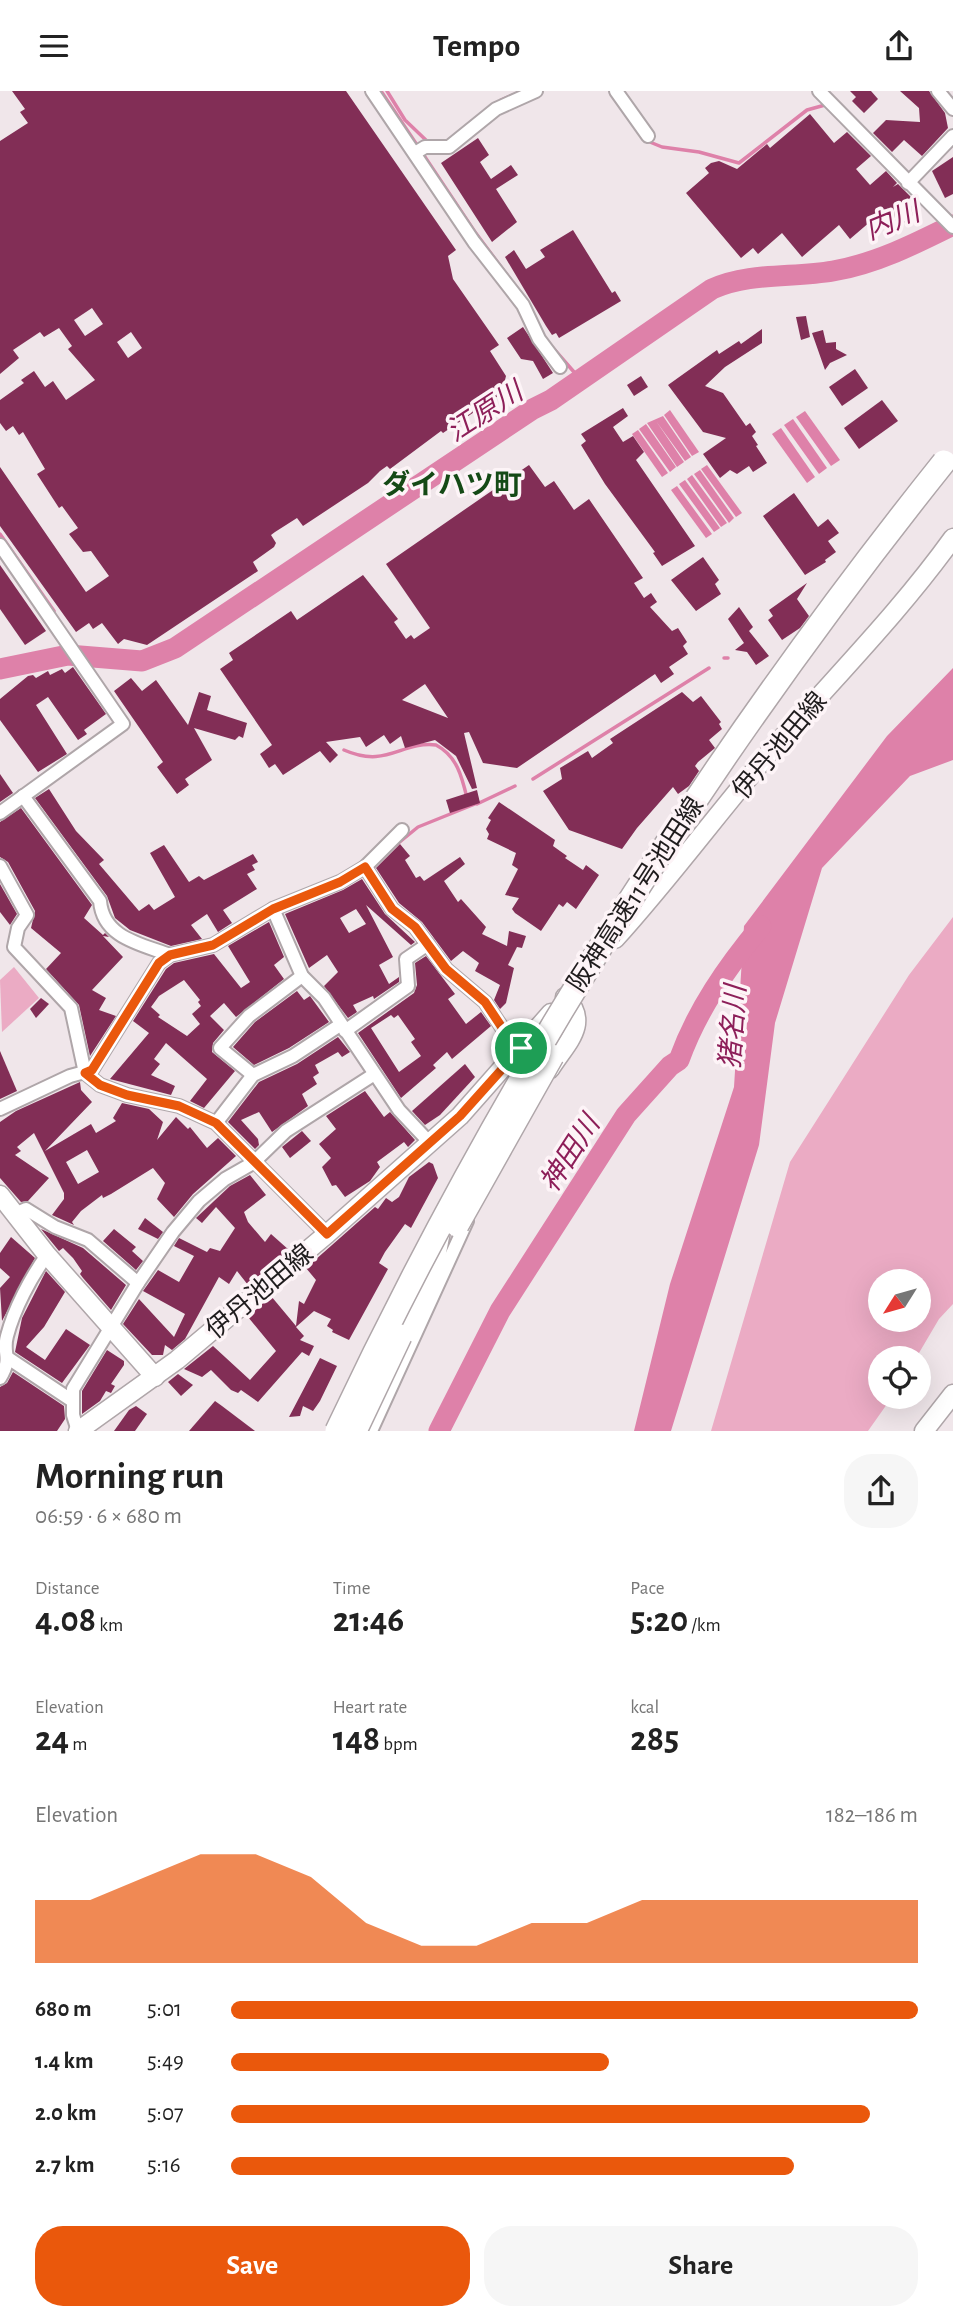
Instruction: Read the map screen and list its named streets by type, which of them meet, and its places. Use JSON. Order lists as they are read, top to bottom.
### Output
{
  "streets": {
    "highway": ["阪神高速11号池田線"],
    "main road": ["伊丹池田線"]
  },
  "districts": ["ダイハツ町"],
  "water": [
    "内川",
    "江原川",
    "猪名川",
    "神田川"
  ],
  "north": "bottom left",
  "page": {
    "header": "Tempo",
    "heading": ["Morning run", "06:59 · 6 × 680 m"],
    "stats": [
      ["Distance", "4.08 km"],
      ["Time", "21:46"],
      ["Pace", "5:20 /km"],
      ["Elevation", "24 m"],
      ["Heart rate", "148 bpm"],
      ["kcal", "285"]
    ],
    "chart": ["Elevation", "182–186 m"],
    "list": [
      {
        "name": "680 m",
        "note": "5:01"
      },
      {
        "name": "1.4 km",
        "note": "5:49"
      },
      {
        "name": "2.0 km",
        "note": "5:07"
      },
      {
        "name": "2.7 km",
        "note": "5:16"
      }
    ],
    "buttons": ["Save", "Share"]
  }
}
